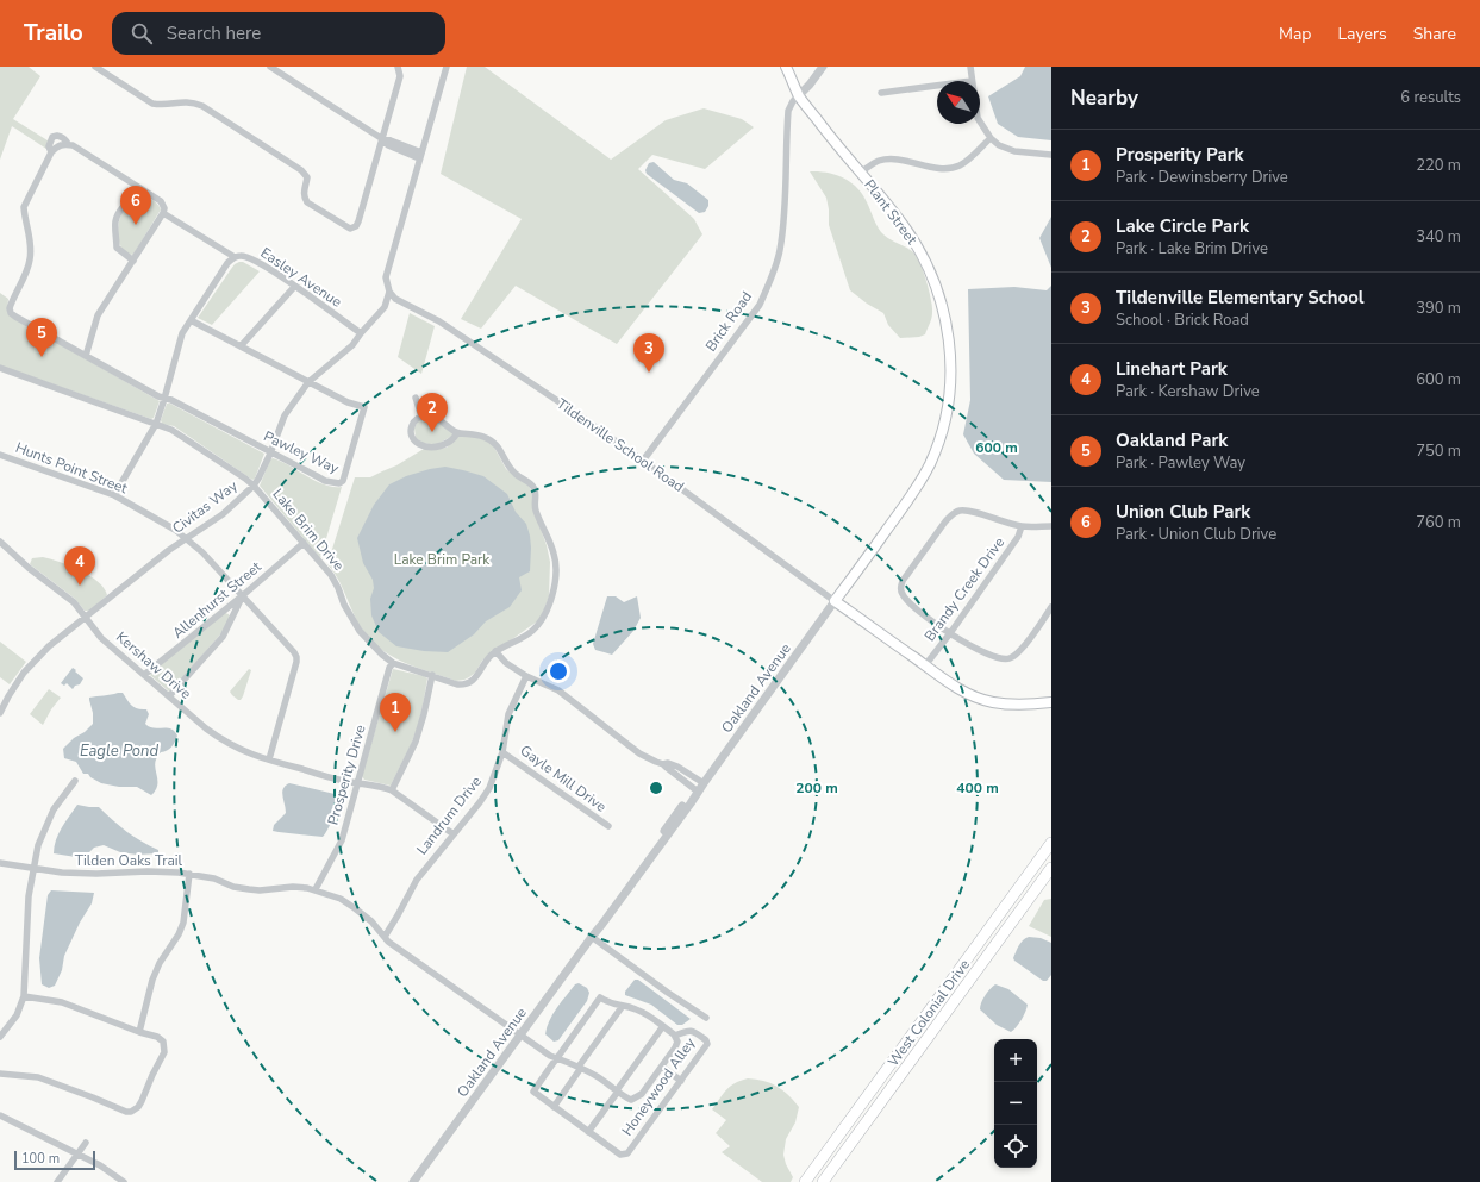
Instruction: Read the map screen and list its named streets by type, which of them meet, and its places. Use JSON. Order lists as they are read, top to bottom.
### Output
{
  "streets": {
    "highway": ["West Colonial Drive"],
    "main road": ["Plant Street", "Tildenville School Road"],
    "street": [
      "Easley Avenue",
      "Brick Road",
      "Pawley Way",
      "Hunts Point Street",
      "Civitas Way",
      "Lake Brim Drive",
      "Brandy Creek Drive",
      "Allenhurst Street",
      "Kershaw Drive",
      "Oakland Avenue",
      "Prosperity Drive",
      "Gayle Mill Drive",
      "Landrum Drive",
      "Tilden Oaks Trail",
      "Honeywood Alley"
    ]
  },
  "crossings": [
    ["Plant Street", "Brick Road"],
    ["Plant Street", "Tildenville School Road"],
    ["Plant Street", "Oakland Avenue"],
    ["Easley Avenue", "Civitas Way"],
    ["Brick Road", "Tildenville School Road"],
    ["Tildenville School Road", "Civitas Way"],
    ["Tildenville School Road", "Brandy Creek Drive"],
    ["Tildenville School Road", "Oakland Avenue"],
    ["Pawley Way", "Civitas Way"],
    ["Hunts Point Street", "Civitas Way"],
    ["Hunts Point Street", "Allenhurst Street"],
    ["Hunts Point Street", "Kershaw Drive"],
    ["Civitas Way", "Lake Brim Drive"],
    ["Civitas Way", "Kershaw Drive"],
    ["Lake Brim Drive", "Allenhurst Street"],
    ["Lake Brim Drive", "Prosperity Drive"],
    ["Allenhurst Street", "Kershaw Drive"],
    ["Kershaw Drive", "Prosperity Drive"],
    ["Oakland Avenue", "Tilden Oaks Trail"],
    ["Prosperity Drive", "Tilden Oaks Trail"],
    ["Gayle Mill Drive", "Landrum Drive"],
    ["Landrum Drive", "Tilden Oaks Trail"],
    ["Tilden Oaks Trail", "Honeywood Alley"]
  ],
  "water": ["Eagle Pond"],
  "parks": ["Lake Brim Park"],
  "scale_bar": "100 m",
  "north": "top left",
  "page": {
    "header": "Trailo",
    "search": "Search here",
    "nav": ["Map", "Layers", "Share"],
    "heading": ["Nearby", "6 results"],
    "list": [
      {
        "mark": "1",
        "name": "Prosperity Park",
        "note": "Park · Dewinsberry Drive",
        "value": "220 m"
      },
      {
        "mark": "2",
        "name": "Lake Circle Park",
        "note": "Park · Lake Brim Drive",
        "value": "340 m"
      },
      {
        "mark": "3",
        "name": "Tildenville Elementary School",
        "note": "School · Brick Road",
        "value": "390 m"
      },
      {
        "mark": "4",
        "name": "Linehart Park",
        "note": "Park · Kershaw Drive",
        "value": "600 m"
      },
      {
        "mark": "5",
        "name": "Oakland Park",
        "note": "Park · Pawley Way",
        "value": "750 m"
      },
      {
        "mark": "6",
        "name": "Union Club Park",
        "note": "Park · Union Club Drive",
        "value": "760 m"
      }
    ],
    "pins": [
      "6",
      "5",
      "3",
      "2",
      "4",
      "1"
    ],
    "map_buttons": ["+", "−"],
    "scale": "100 m"
  },
  "rings": ["600 m", "200 m", "400 m"]
}
